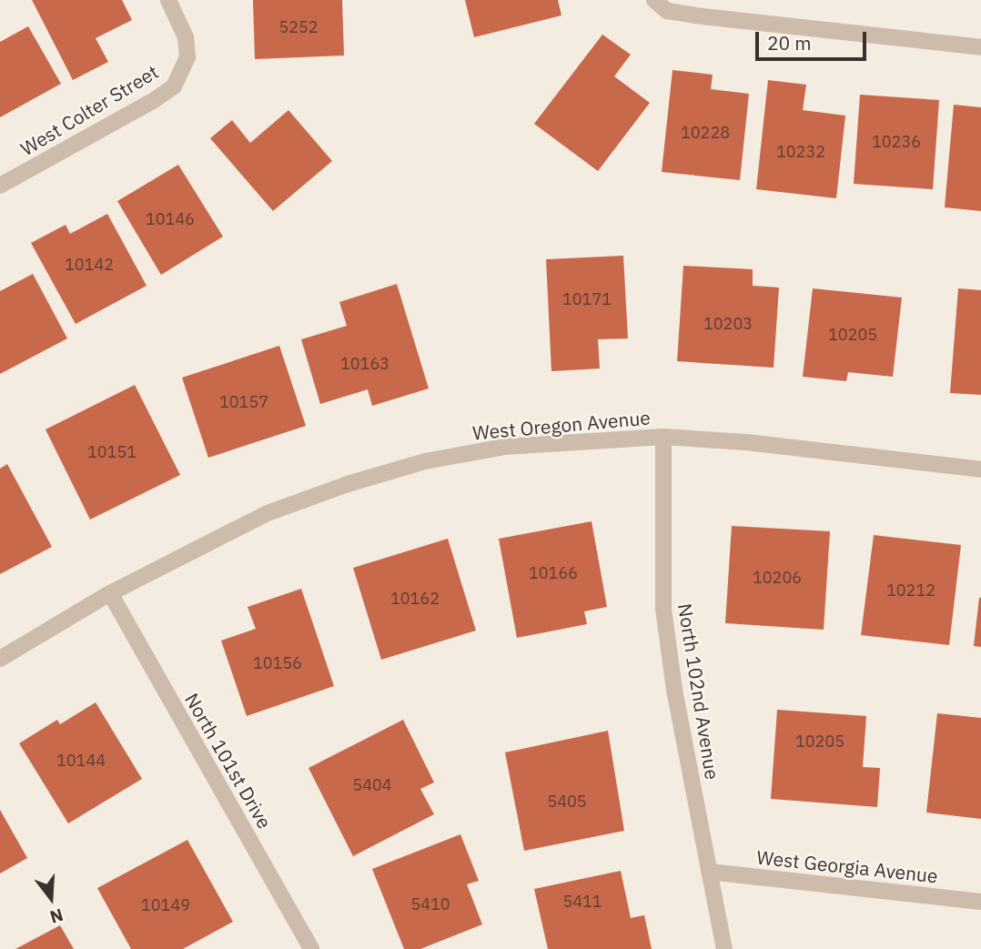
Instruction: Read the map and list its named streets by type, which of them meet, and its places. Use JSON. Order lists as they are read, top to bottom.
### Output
{
  "streets": {
    "street": [
      "West Colter Street",
      "West Oregon Avenue",
      "North 102nd Avenue",
      "North 101st Drive",
      "West Georgia Avenue"
    ]
  },
  "crossings": [
    ["West Oregon Avenue", "North 102nd Avenue"],
    ["West Oregon Avenue", "North 101st Drive"],
    ["North 102nd Avenue", "West Georgia Avenue"]
  ],
  "house_numbers": [
    "5252",
    "10228",
    "10236",
    "10232",
    "10146",
    "10142",
    "10171",
    "10203",
    "10205",
    "10163",
    "10157",
    "10151",
    "10166",
    "10206",
    "10212",
    "10162",
    "10156",
    "10205",
    "10144",
    "5404",
    "5405",
    "5411",
    "5410",
    "10149"
  ],
  "scale_bar": "20 m",
  "north": "bottom"
}
